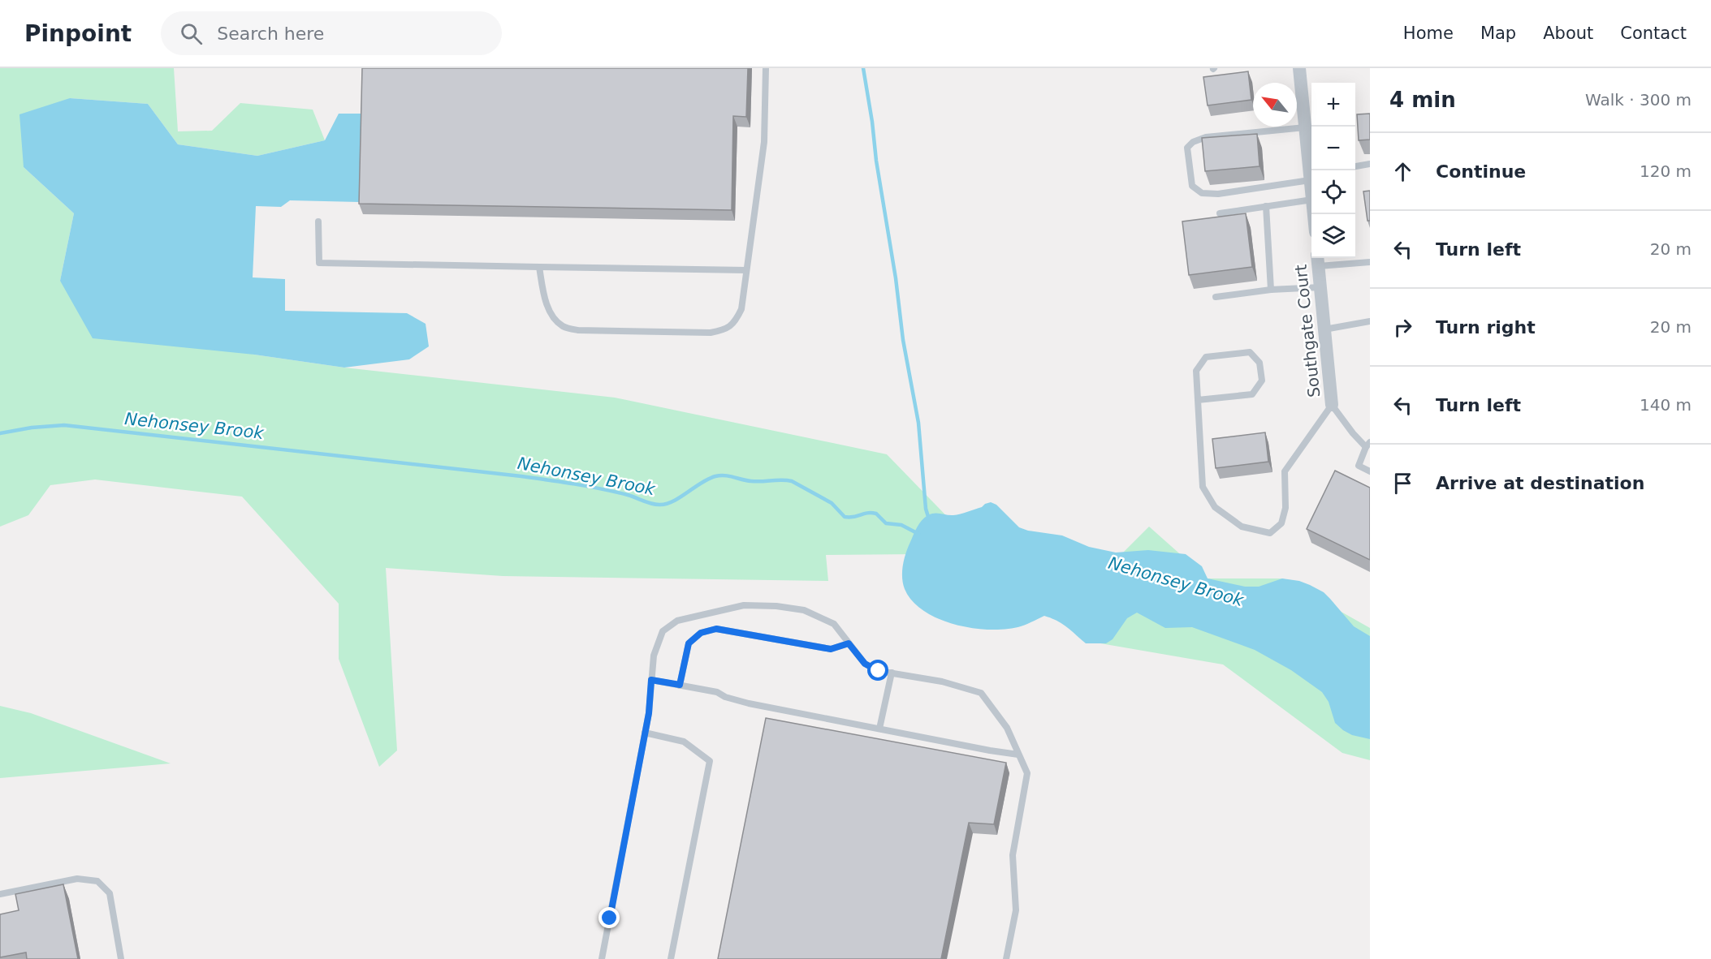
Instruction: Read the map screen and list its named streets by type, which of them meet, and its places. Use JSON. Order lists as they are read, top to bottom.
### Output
{
  "streets": {
    "street": ["Southgate Court"]
  },
  "water": ["Nehonsey Brook"],
  "north": "top left",
  "page": {
    "header": "Pinpoint",
    "search": "Search here",
    "nav": [
      "Home",
      "Map",
      "About",
      "Contact"
    ],
    "heading": ["4 min", "Walk · 300 m"],
    "map_buttons": ["+", "−"],
    "list": [
      ["Continue", "120 m"],
      ["Turn left", "20 m"],
      ["Turn right", "20 m"],
      ["Turn left", "140 m"],
      "Arrive at destination"
    ]
  }
}
